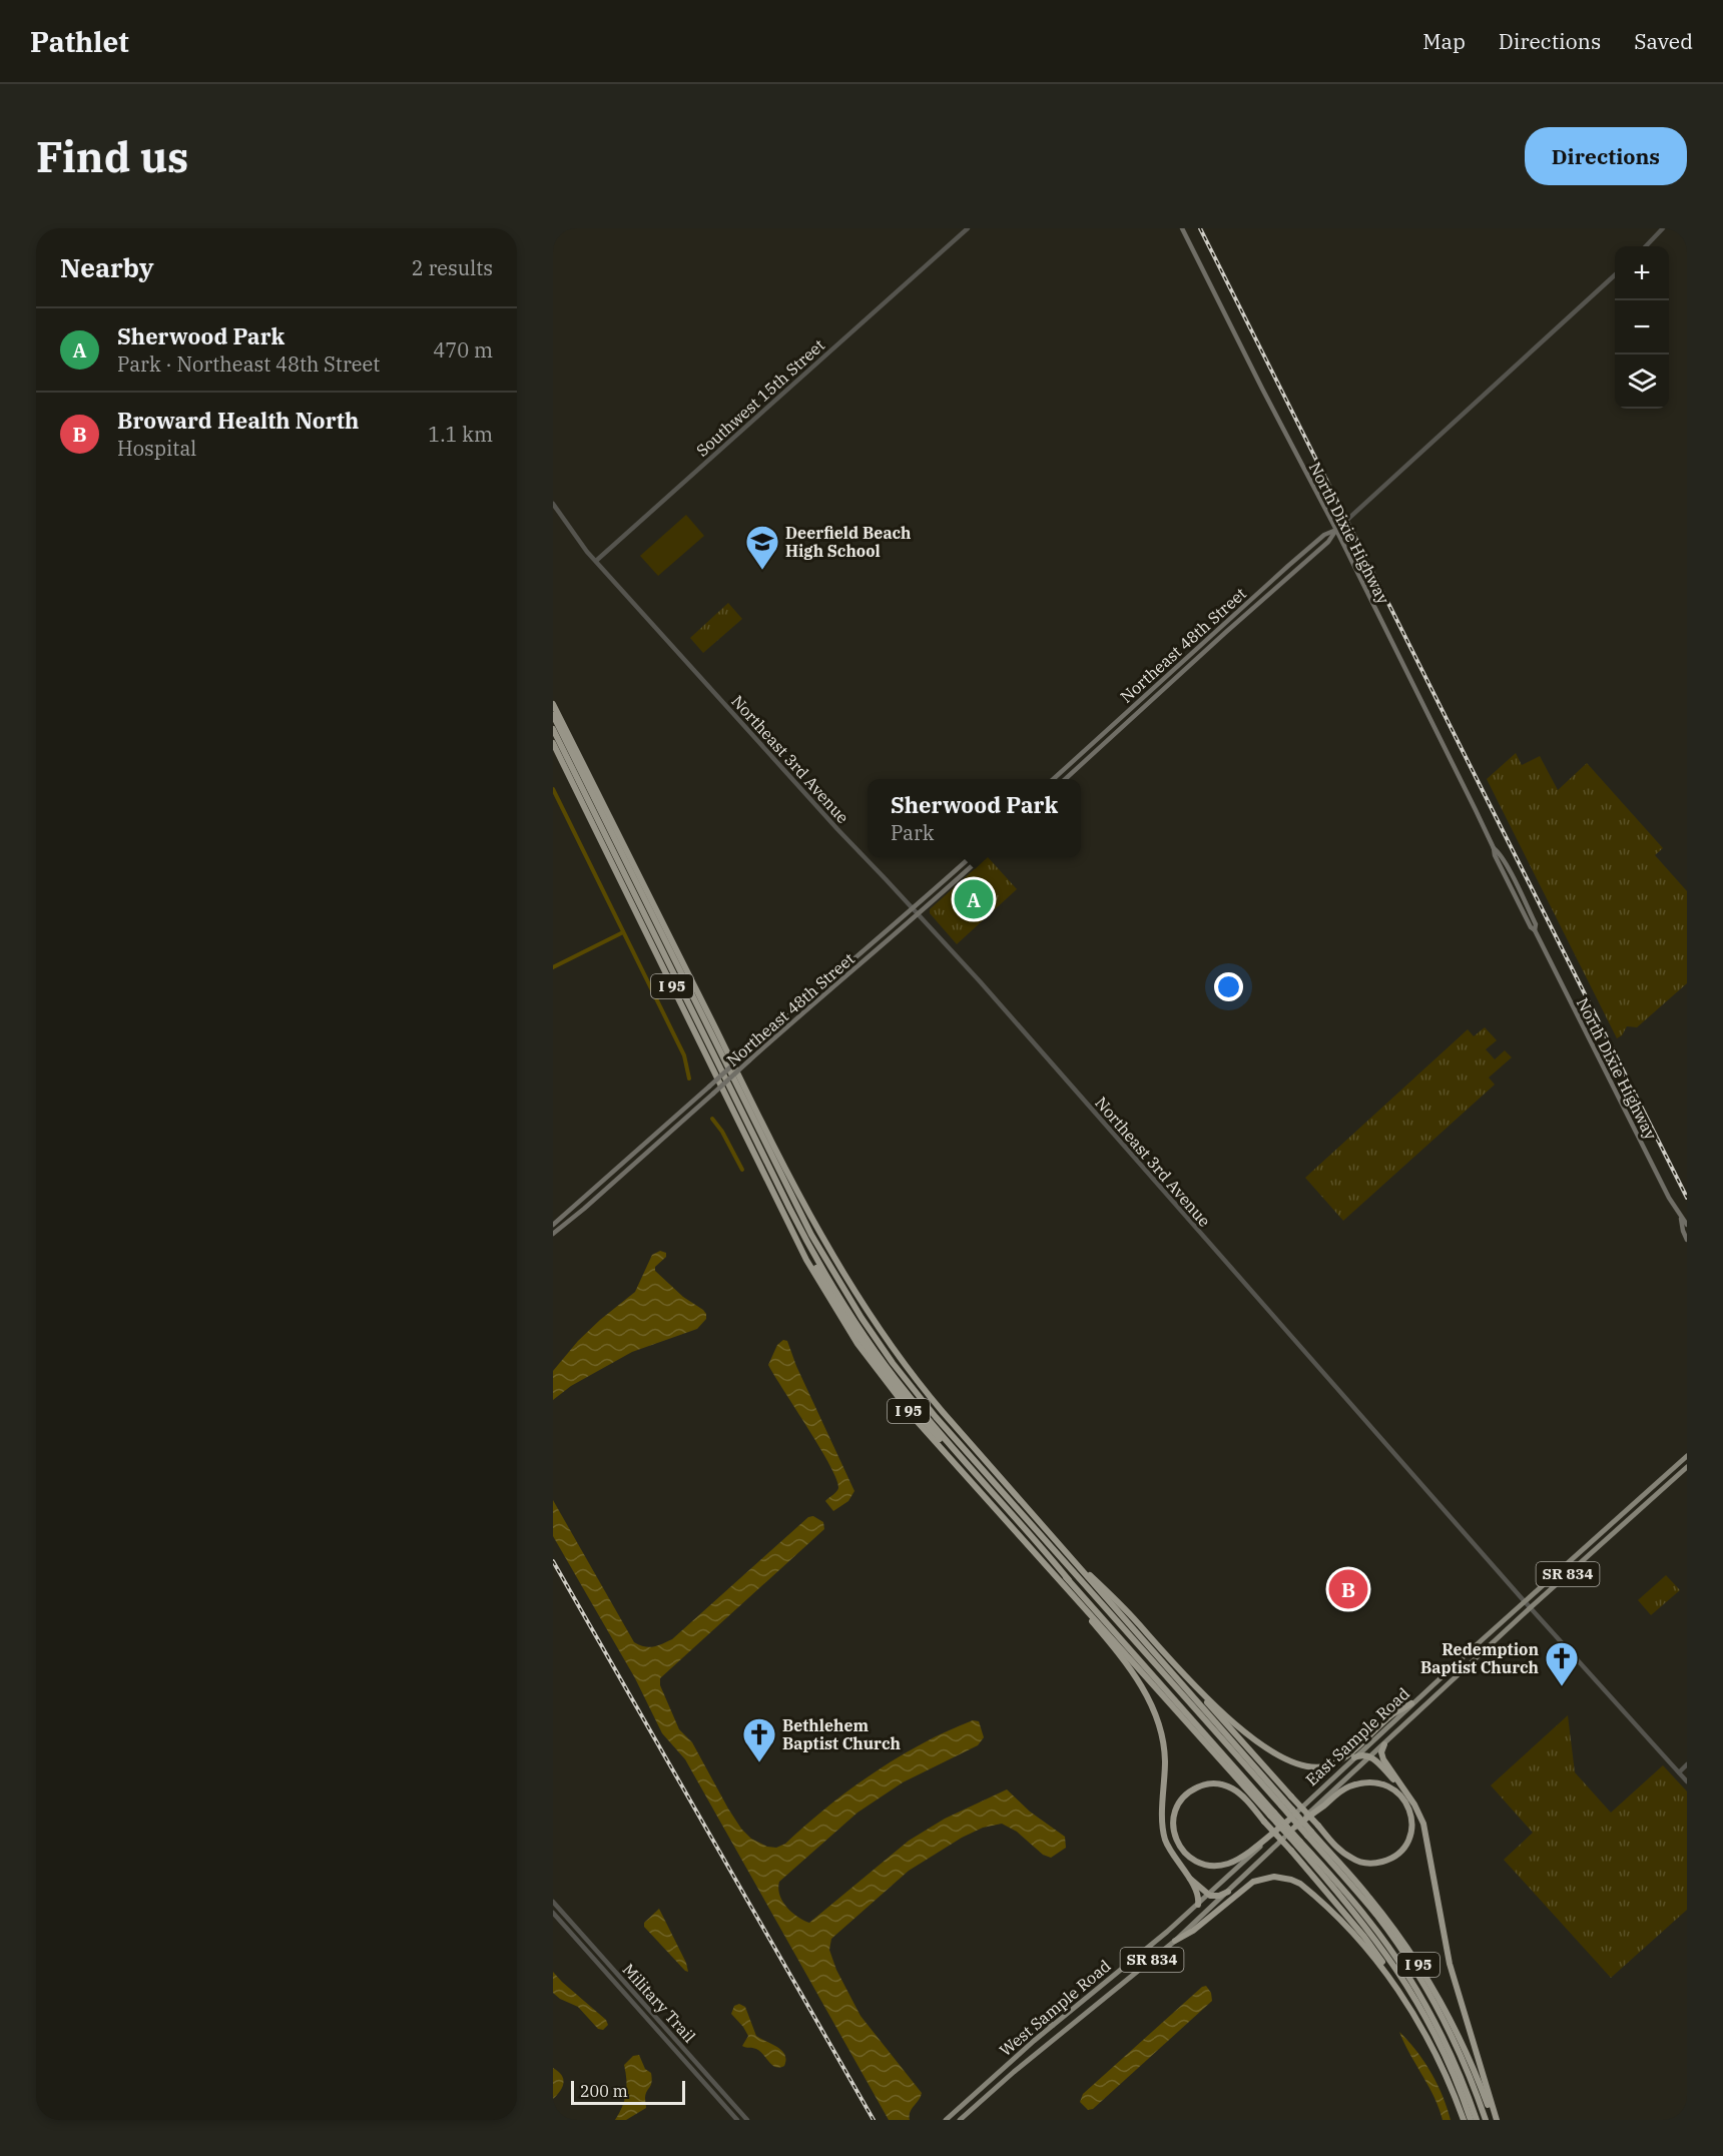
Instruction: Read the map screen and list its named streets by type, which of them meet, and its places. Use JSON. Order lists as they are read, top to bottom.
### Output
{
  "streets": {
    "highway": ["I 95"],
    "main road": [
      "North Dixie Highway",
      "Northeast 48th Street",
      "SR 834",
      "East Sample Road",
      "West Sample Road"
    ],
    "street": ["Southwest 15th Street", "Northeast 3rd Avenue", "Military Trail"]
  },
  "crossings": [
    ["Southwest 15th Street", "Northeast 3rd Avenue"],
    ["North Dixie Highway", "Northeast 48th Street"],
    ["Northeast 48th Street", "Northeast 3rd Avenue"],
    ["Northeast 3rd Avenue", "East Sample Road"],
    ["East Sample Road", "West Sample Road"]
  ],
  "places": {
    "school or university": ["Deerfield Beach High School"],
    "church": ["Redemption Baptist Church", "Bethlehem Baptist Church"]
  },
  "scale_bar": "200 m",
  "page": {
    "header": "Pathlet",
    "nav": ["Map", "Directions", "Saved"],
    "buttons": "Directions",
    "title": "Find us",
    "heading": ["Nearby", "2 results"],
    "map_buttons": ["+", "−"],
    "list": [
      {
        "mark": "A",
        "name": "Sherwood Park",
        "note": "Park · Northeast 48th Street",
        "value": "470 m"
      },
      {
        "mark": "B",
        "name": "Broward Health North",
        "note": "Hospital",
        "value": "1.1 km"
      }
    ],
    "popup": ["Sherwood Park", "Park"],
    "pins": ["A", "B"],
    "scale": "200 m"
  }
}
